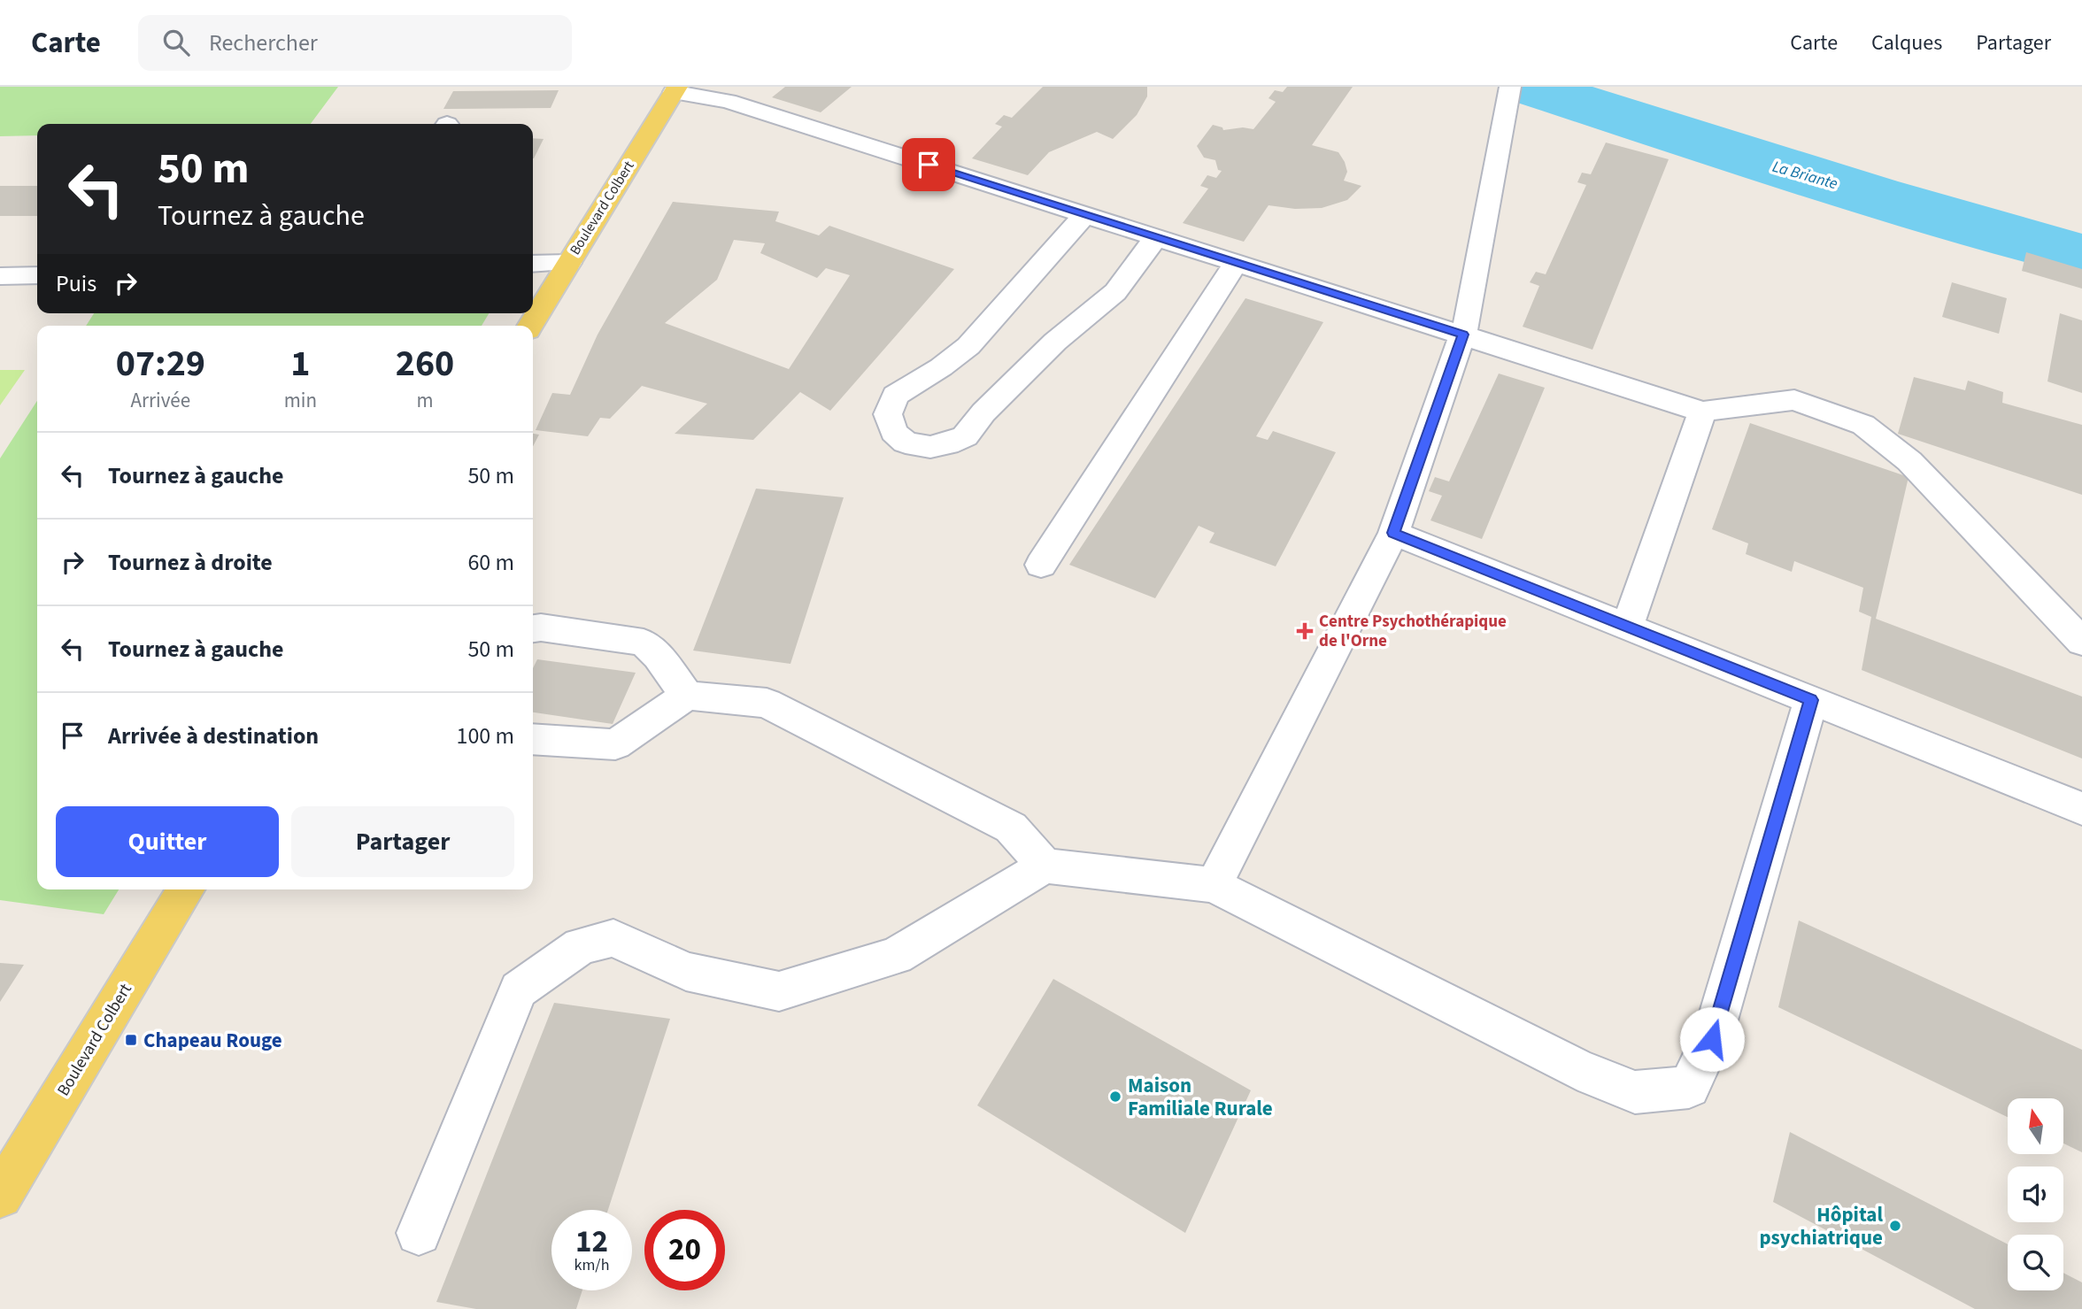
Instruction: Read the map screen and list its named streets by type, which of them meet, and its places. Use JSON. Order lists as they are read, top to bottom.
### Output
{
  "streets": {
    "main road": ["Boulevard Colbert"]
  },
  "water": ["La Briante"],
  "places": {
    "health": ["Centre Psychothérapique de l'Orne"],
    "transit": ["Chapeau Rouge"],
    "other": ["Maison Familiale Rurale", "Hôpital psychiatrique"]
  },
  "north": "top",
  "page": {
    "header": "Carte",
    "search": "Rechercher",
    "nav": ["Carte", "Calques", "Partager"],
    "turn": ["50 m", "Tournez à gauche"],
    "then": "Puis",
    "eta": [
      "07:29",
      "Arrivée",
      "1",
      "min",
      "260",
      "m"
    ],
    "list": [
      {
        "name": "Tournez à gauche",
        "value": "50 m"
      },
      {
        "name": "Tournez à droite",
        "value": "60 m"
      },
      {
        "name": "Tournez à gauche",
        "value": "50 m"
      },
      {
        "name": "Arrivée à destination",
        "value": "100 m"
      }
    ],
    "buttons": ["Quitter", "Partager"],
    "speed": "12 km/h",
    "limit": "20"
  }
}
